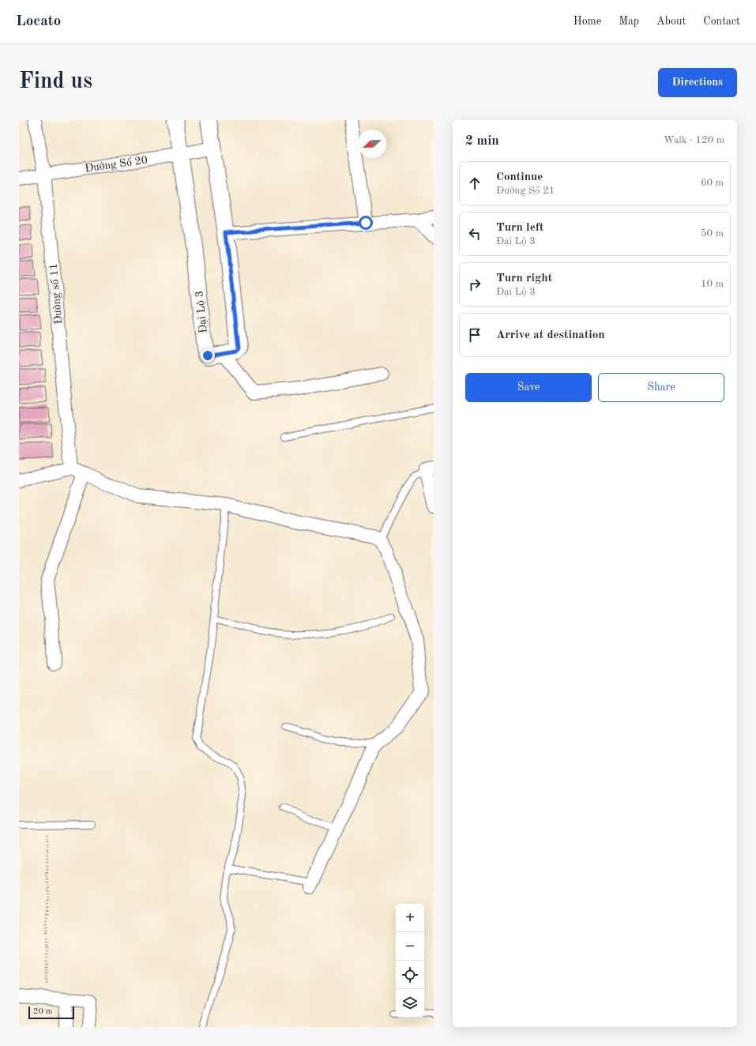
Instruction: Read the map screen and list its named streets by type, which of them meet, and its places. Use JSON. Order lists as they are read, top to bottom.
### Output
{
  "streets": {
    "street": ["Đường Số 20", "Đường số 11", "Đại Lộ 3"]
  },
  "crossings": [
    ["Đường Số 20", "Đường số 11"],
    ["Đường Số 20", "Đại Lộ 3"]
  ],
  "scale_bar": "20 m",
  "north": "bottom left",
  "page": {
    "header": "Locato",
    "nav": [
      "Home",
      "Map",
      "About",
      "Contact"
    ],
    "buttons": [
      "Directions",
      ["Save", "Share"]
    ],
    "title": "Find us",
    "heading": ["2 min", "Walk · 120 m"],
    "list": [
      ["Continue", "Đường Số 21", "60 m"],
      ["Turn left", "Đại Lộ 3", "50 m"],
      ["Turn right", "Đại Lộ 3", "10 m"],
      "Arrive at destination"
    ],
    "map_buttons": ["+", "−"],
    "scale": "20 m"
  }
}
